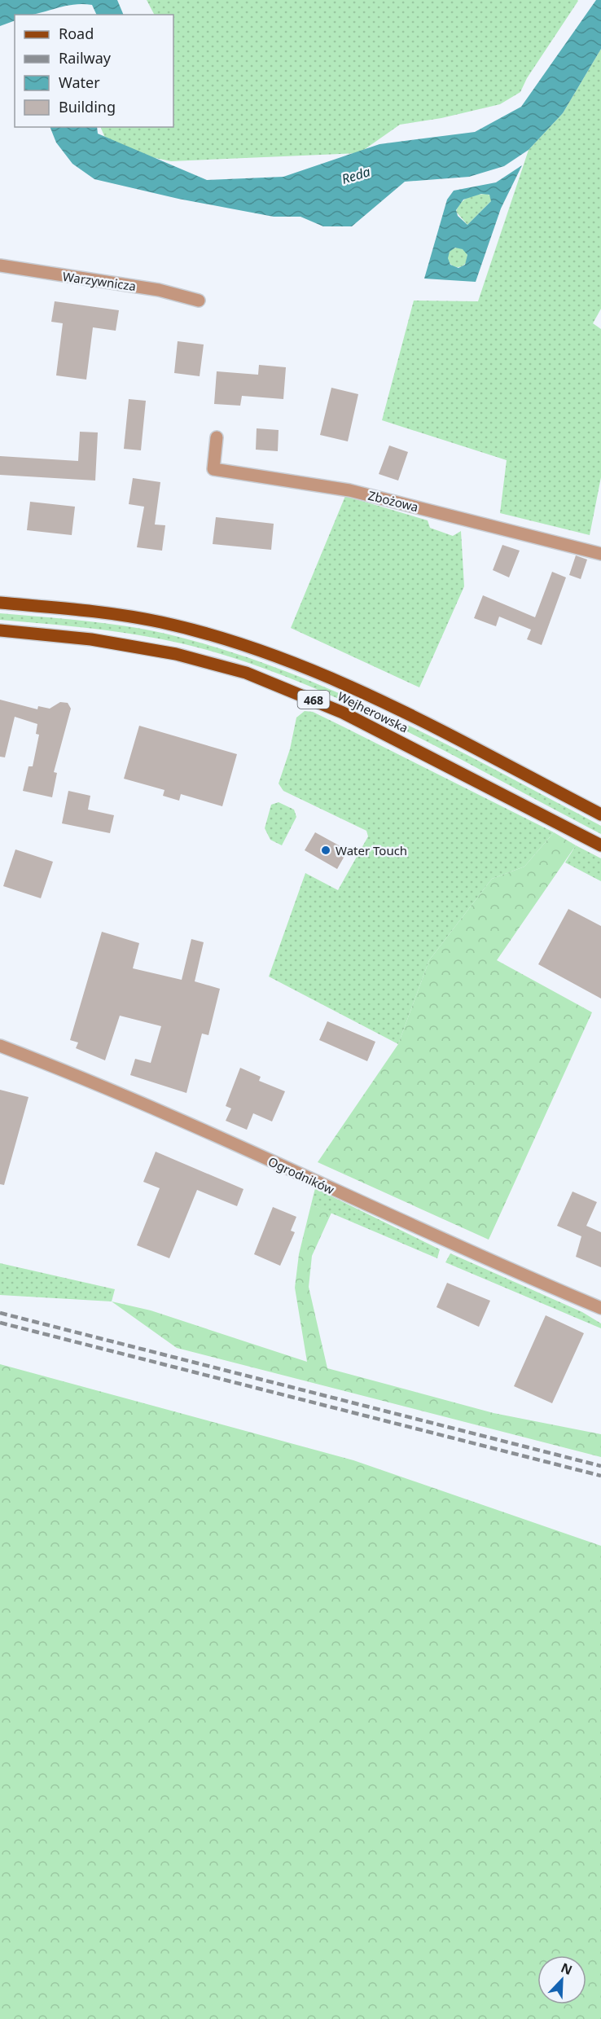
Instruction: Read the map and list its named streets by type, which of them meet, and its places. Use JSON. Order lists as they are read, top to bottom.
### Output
{
  "streets": {
    "main road": ["468", "Wejherowska"],
    "street": ["Warzywnicza", "Zbożowa", "Ogrodników"]
  },
  "water": ["Reda"],
  "places": ["Water Touch"],
  "legend": [
    "Road",
    "Railway",
    "Water",
    "Building"
  ],
  "north": "top right"
}
